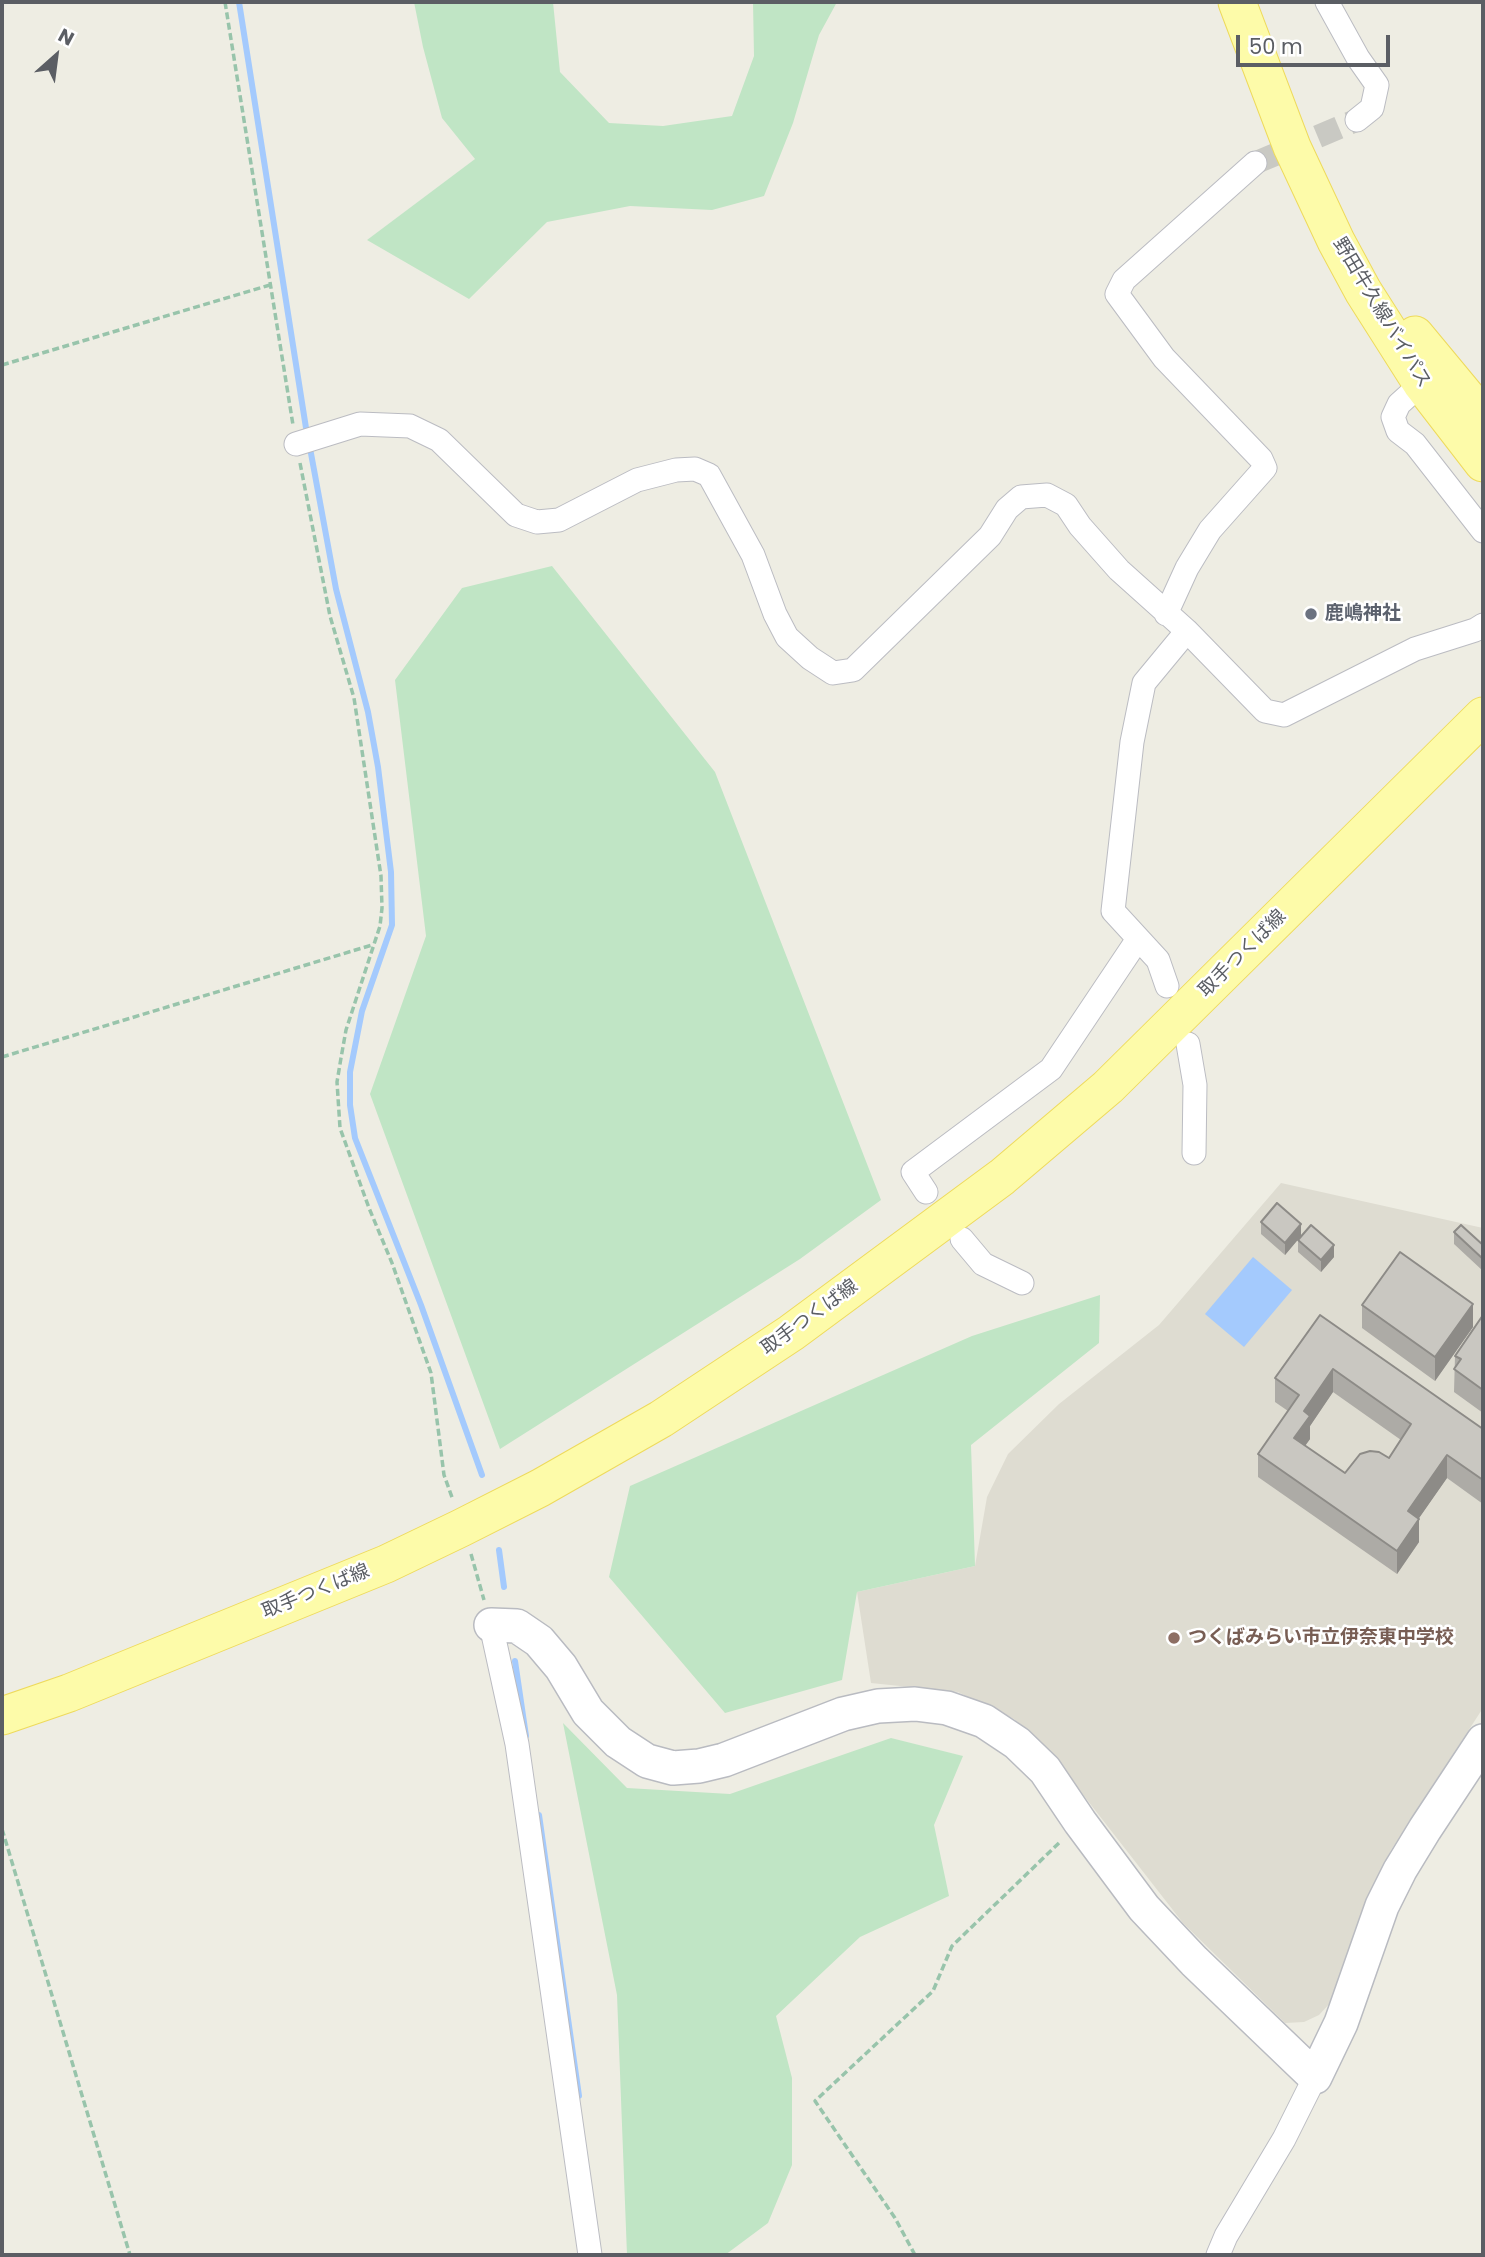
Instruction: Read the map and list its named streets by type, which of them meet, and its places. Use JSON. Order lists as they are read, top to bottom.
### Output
{
  "streets": {
    "main road": ["野田牛久線バイパス", "取手つくば線"]
  },
  "places": ["鹿嶋神社", "つくばみらい市立伊奈東中学校"],
  "scale_bar": "50 m",
  "north": "top right"
}
